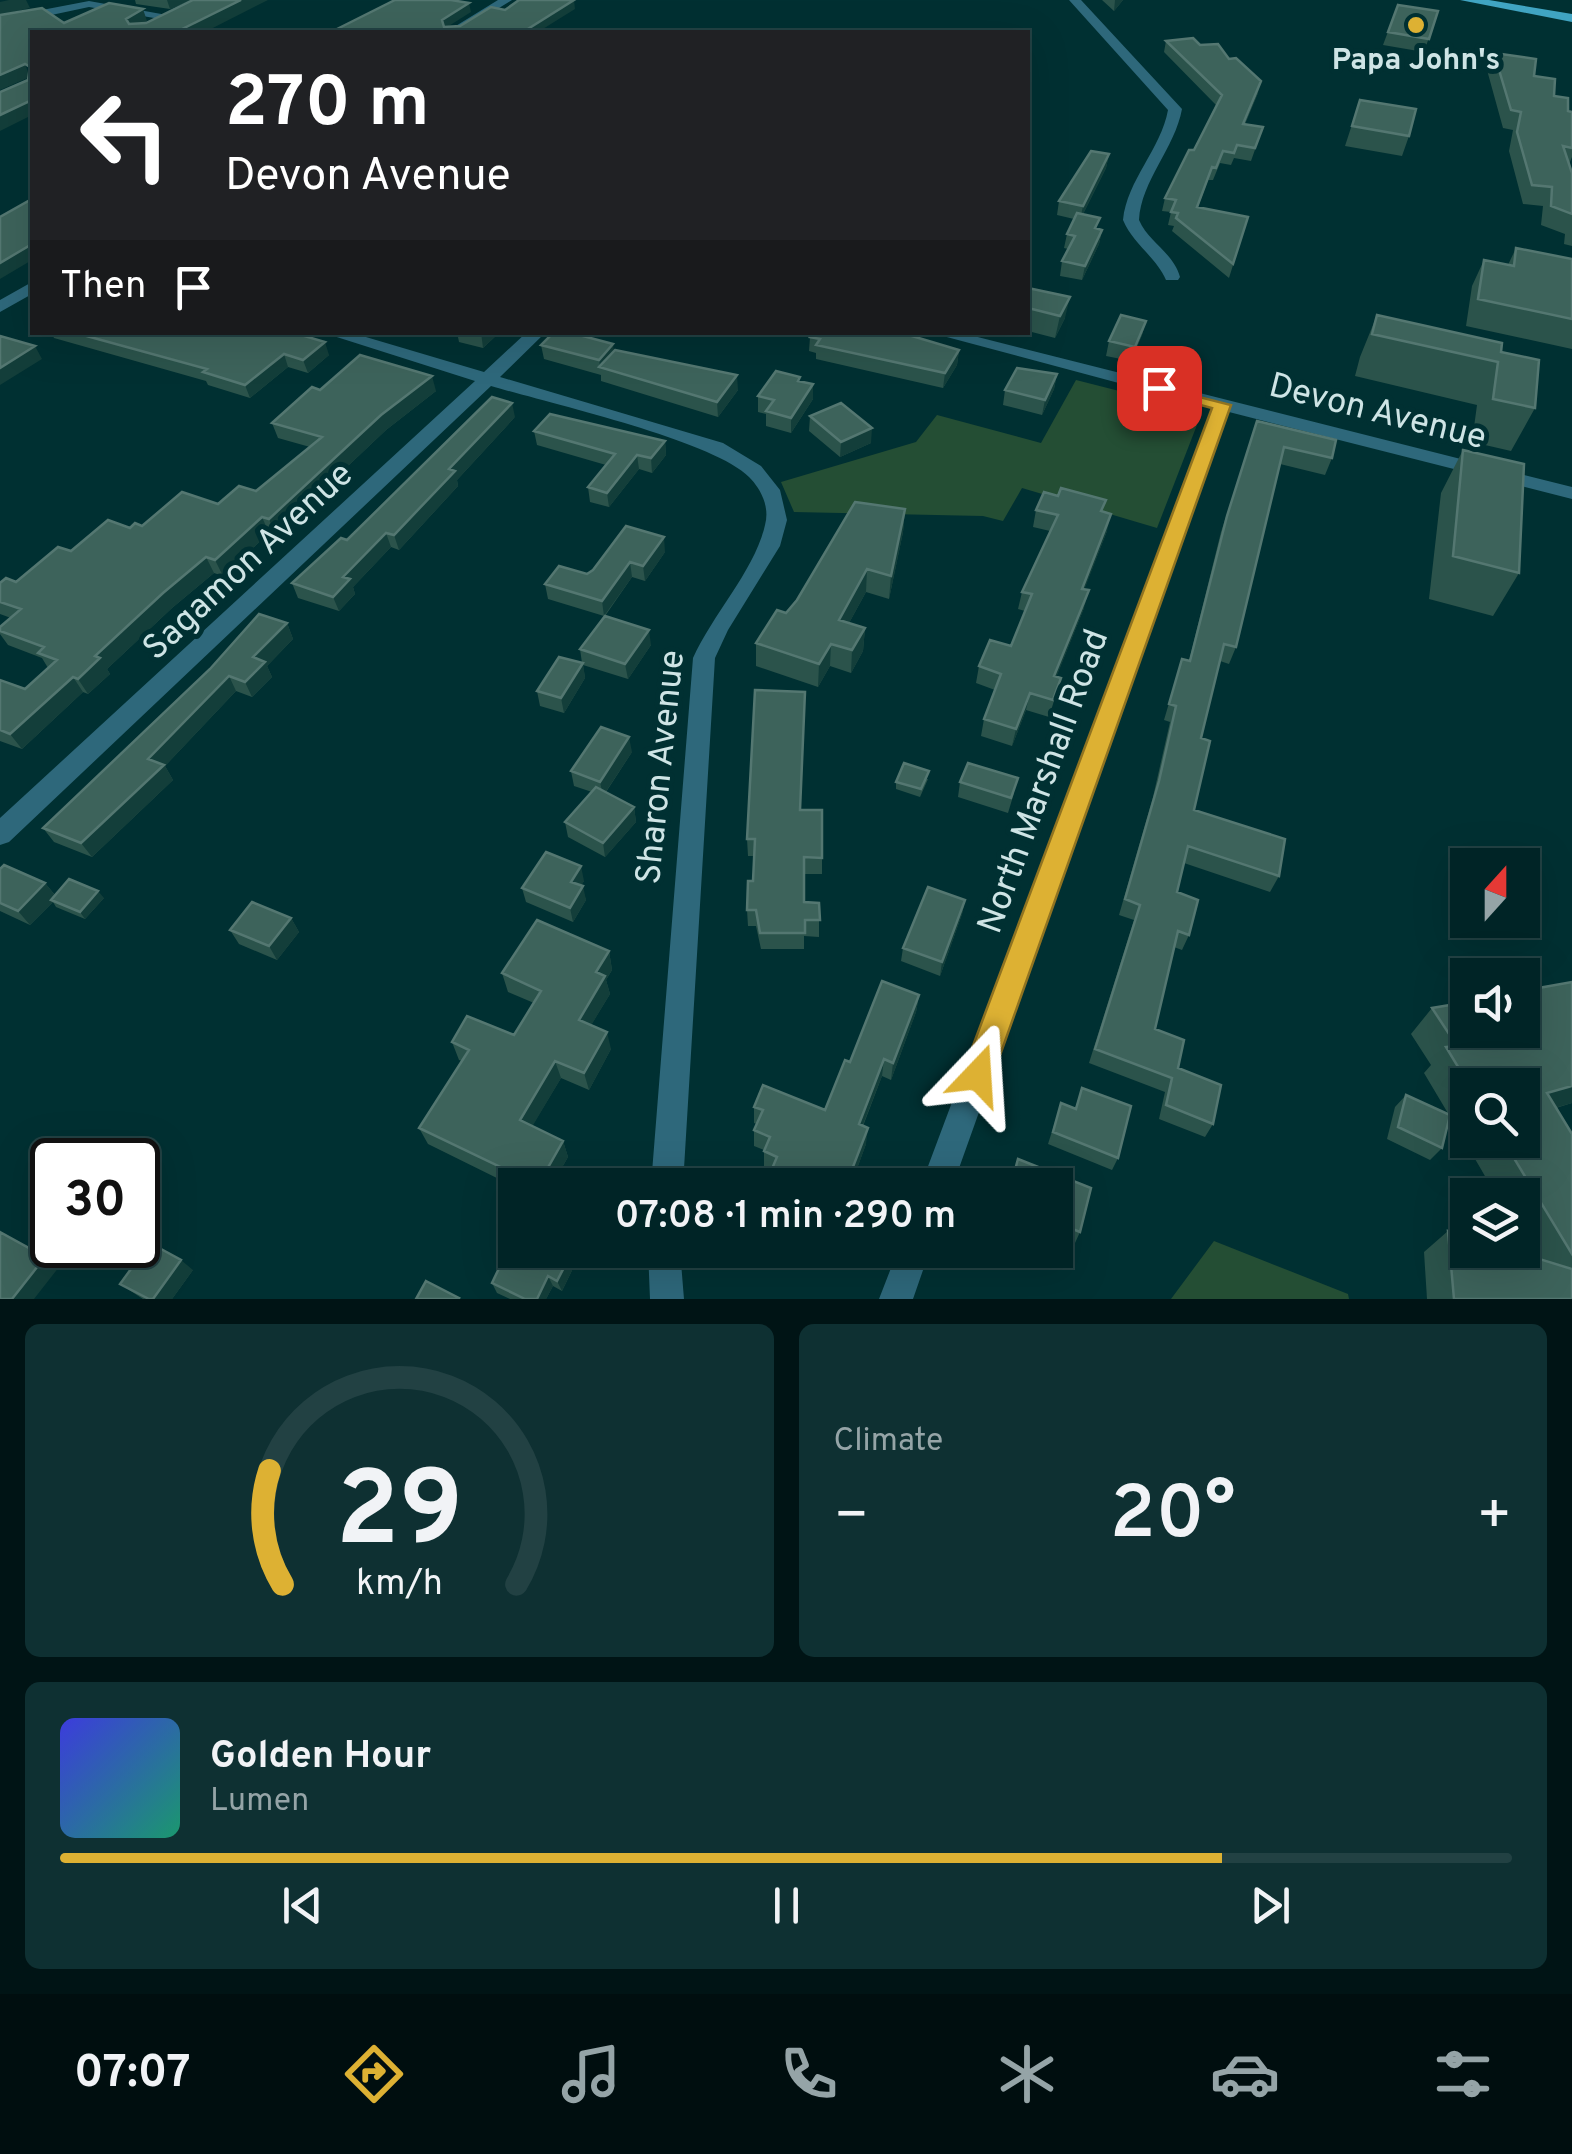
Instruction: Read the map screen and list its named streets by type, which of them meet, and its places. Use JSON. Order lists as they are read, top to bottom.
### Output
{
  "streets": {
    "street": [
      "Devon Avenue",
      "Sagamon Avenue",
      "Sharon Avenue",
      "North Marshall Road"
    ]
  },
  "crossings": [
    ["Devon Avenue", "North Marshall Road"],
    ["Sagamon Avenue", "Sharon Avenue"]
  ],
  "places": ["Papa John's"],
  "north": "top",
  "page": {
    "turn": ["270 m", "Devon Avenue"],
    "then": "Then",
    "limit": "30",
    "trip": "07:08 · 1 min · 290 m",
    "tile": "Climate",
    "heat": ["−", "20°", "+"],
    "song": ["Golden Hour", "Lumen"],
    "tabs": "07:07",
    "gauge": ["29", "km/h"]
  }
}
